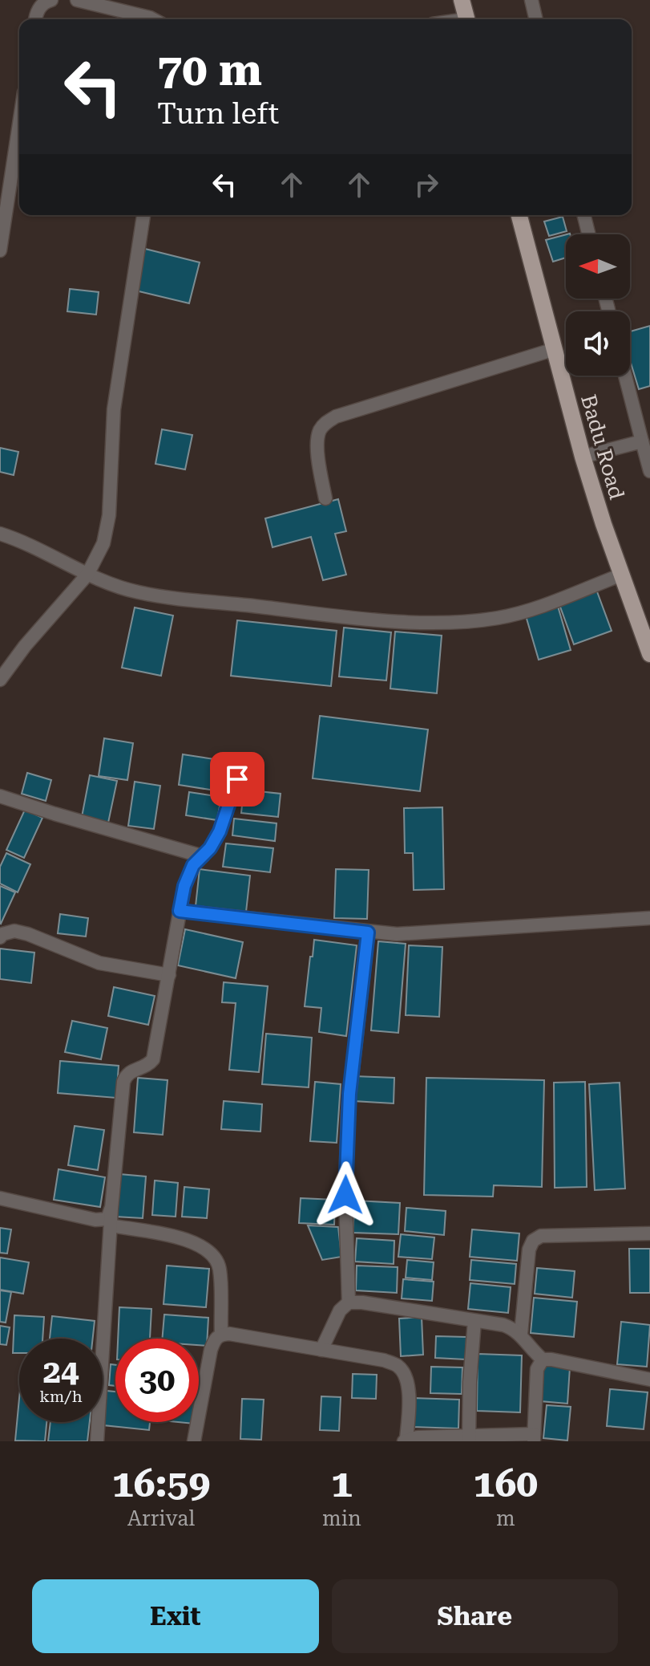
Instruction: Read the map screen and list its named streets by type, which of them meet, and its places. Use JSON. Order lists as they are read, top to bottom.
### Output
{
  "streets": {
    "main road": ["Badu Road"]
  },
  "north": "left",
  "page": {
    "turn": ["70 m", "Turn left"],
    "speed": "24 km/h",
    "limit": "30",
    "eta": [
      "16:59",
      "Arrival",
      "1",
      "min",
      "160",
      "m"
    ],
    "buttons": ["Exit", "Share"]
  }
}
